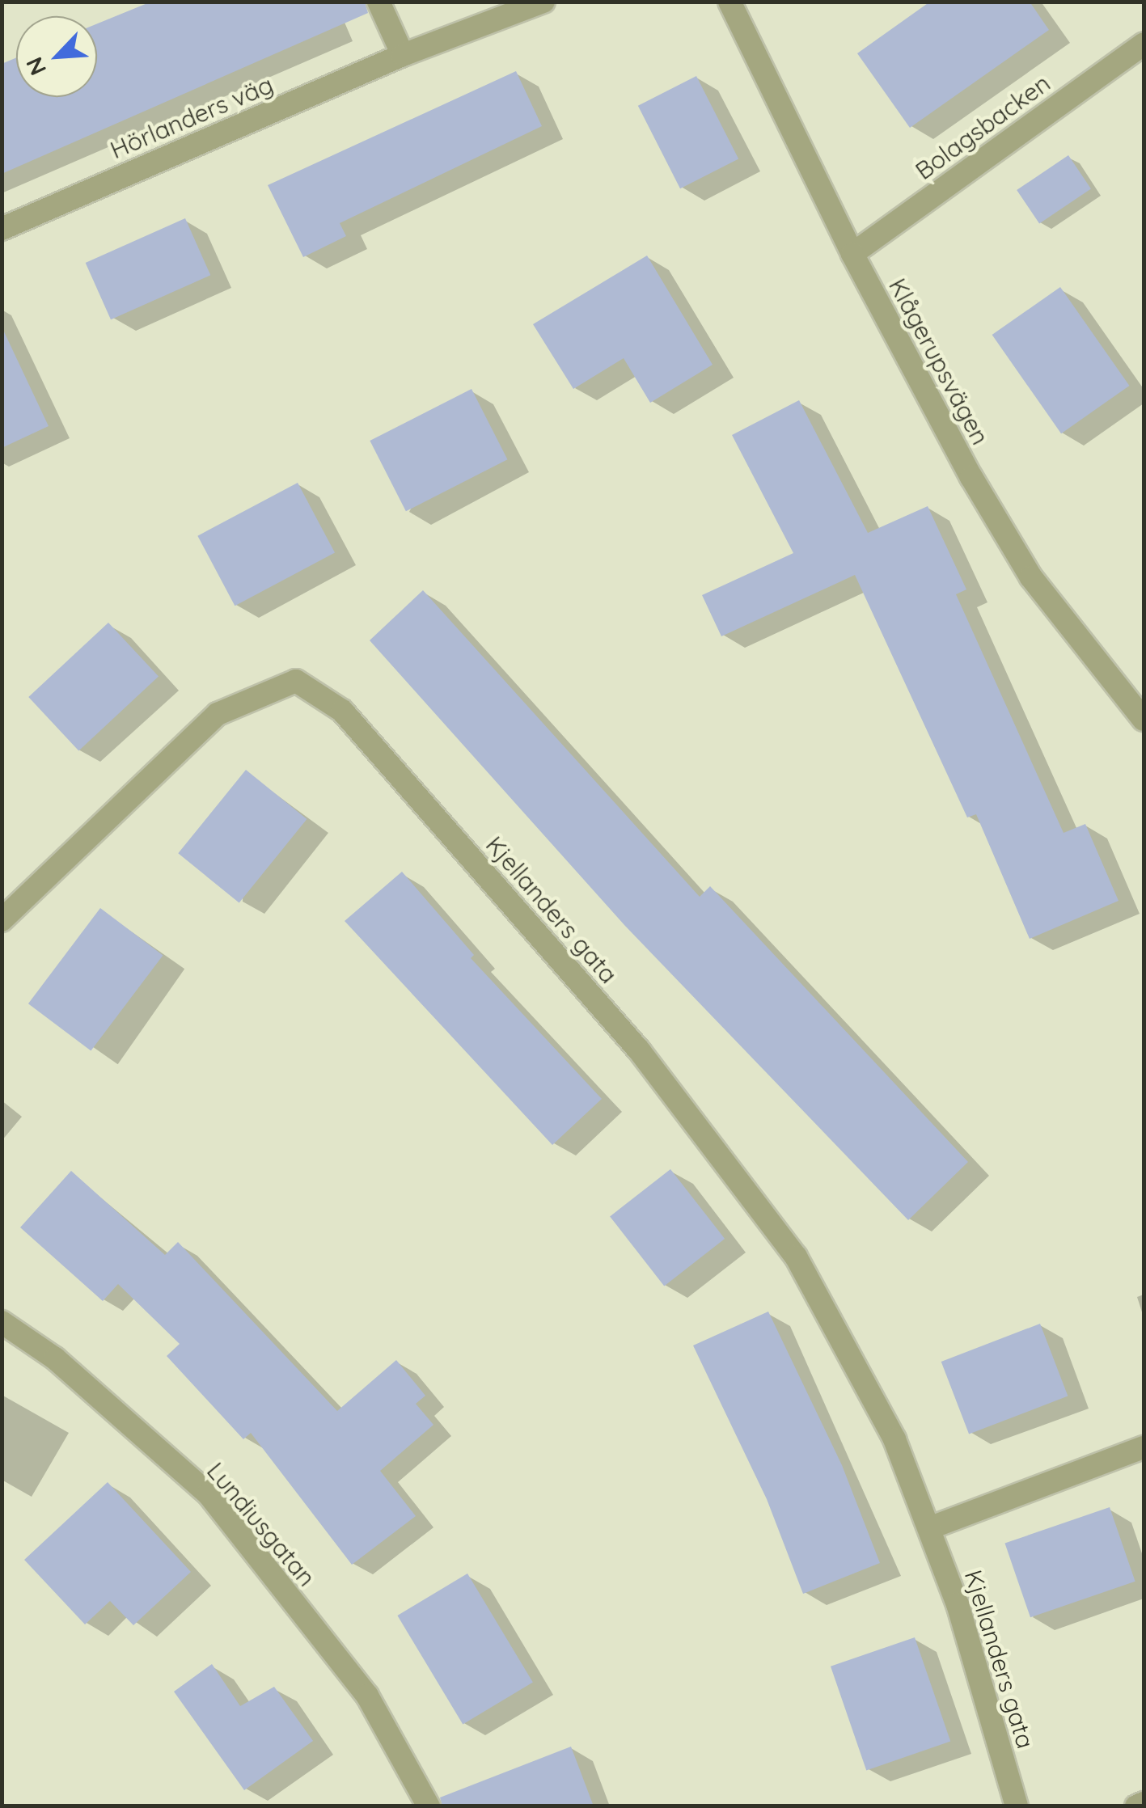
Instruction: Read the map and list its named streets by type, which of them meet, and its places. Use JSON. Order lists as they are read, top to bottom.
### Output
{
  "streets": {
    "street": [
      "Hörlanders väg",
      "Bolagsbacken",
      "Klågerupsvägen",
      "Kjellanders gata",
      "Lundiusgatan"
    ]
  },
  "crossings": [
    ["Bolagsbacken", "Klågerupsvägen"]
  ],
  "north": "bottom left"
}
